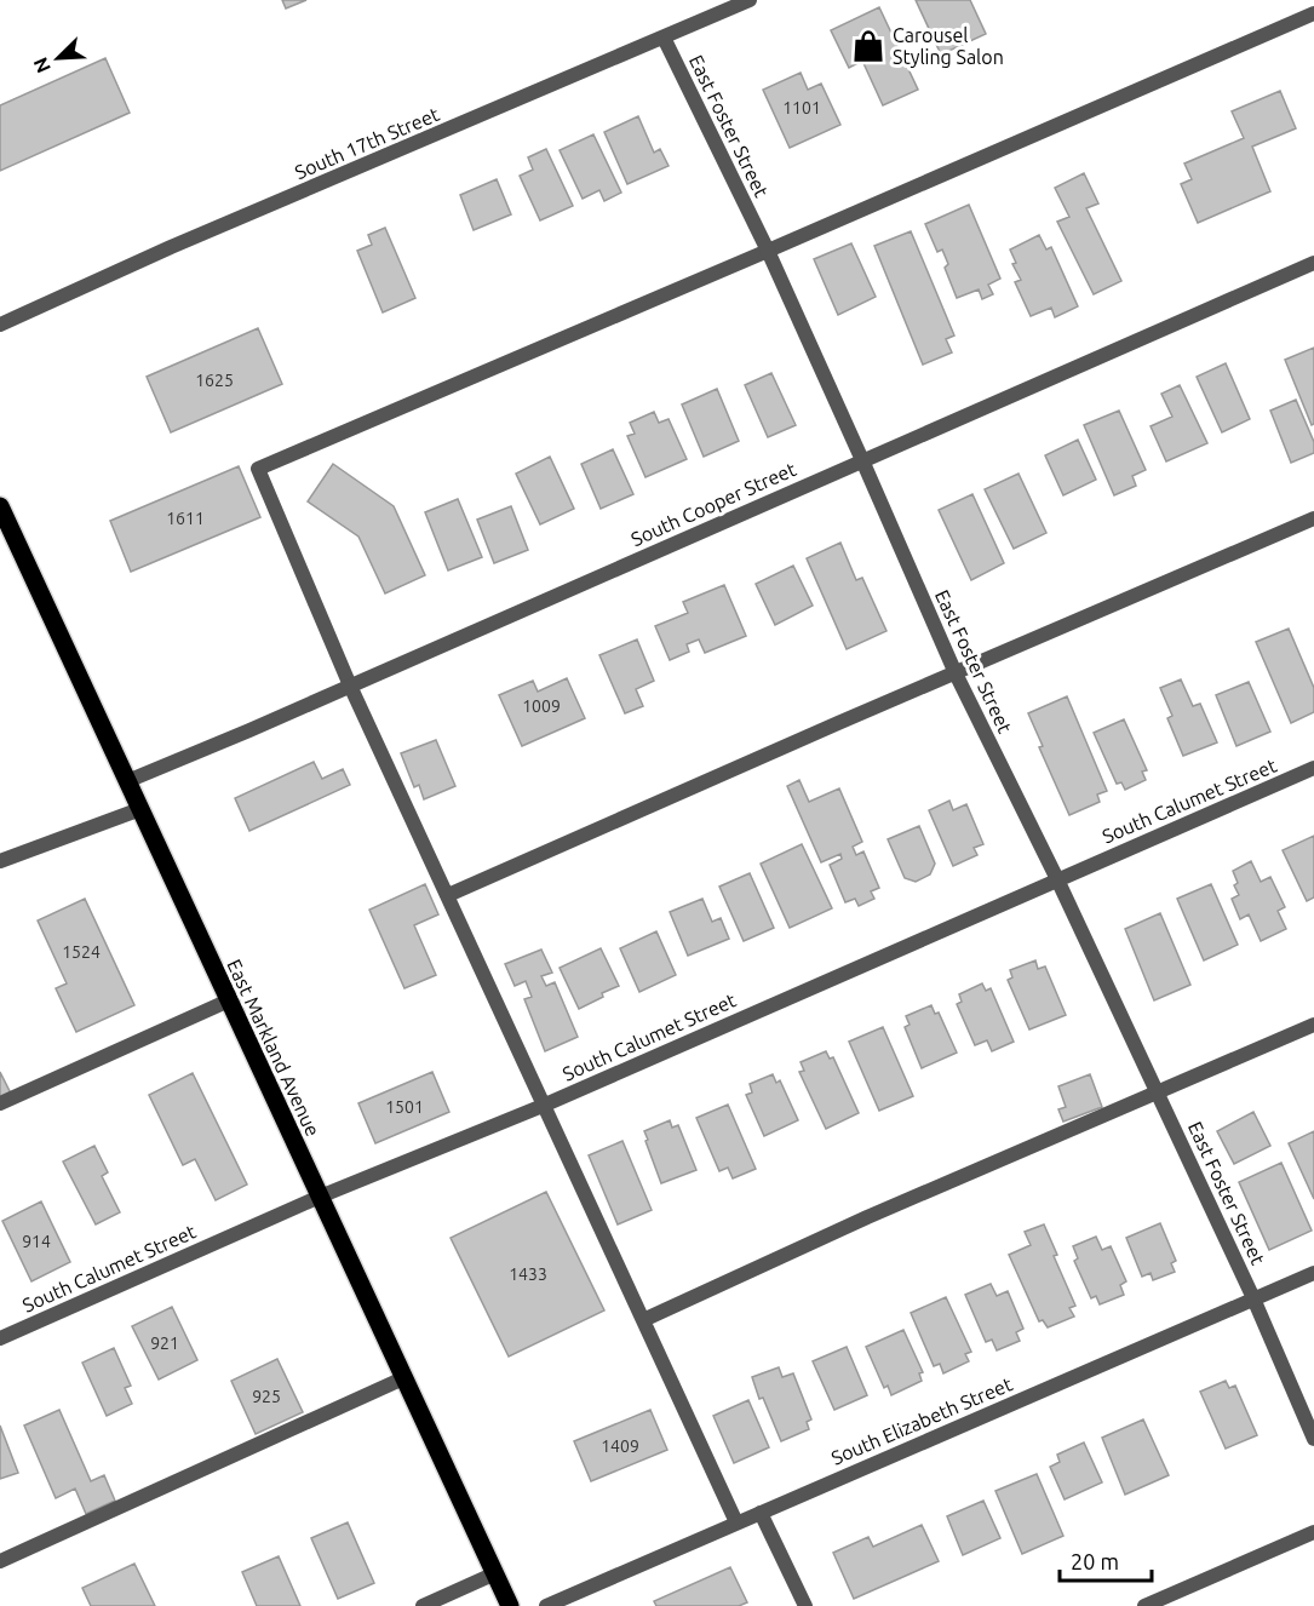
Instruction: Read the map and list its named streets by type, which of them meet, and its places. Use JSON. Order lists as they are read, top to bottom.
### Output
{
  "streets": {
    "main road": ["East Markland Avenue"],
    "street": [
      "East Foster Street",
      "South 17th Street",
      "South Cooper Street",
      "South Calumet Street",
      "South Elizabeth Street"
    ]
  },
  "crossings": [
    ["East Foster Street", "South 17th Street"],
    ["East Foster Street", "South Cooper Street"],
    ["East Foster Street", "South Calumet Street"],
    ["East Foster Street", "South Elizabeth Street"],
    ["South Cooper Street", "East Markland Avenue"],
    ["South Calumet Street", "East Markland Avenue"]
  ],
  "places": {
    "shop": ["Carousel Styling Salon"]
  },
  "house_numbers": [
    "1101",
    "1625",
    "1611",
    "1009",
    "1524",
    "1501",
    "914",
    "1433",
    "921",
    "925",
    "1409"
  ],
  "scale_bar": "20 m",
  "north": "bottom left"
}
